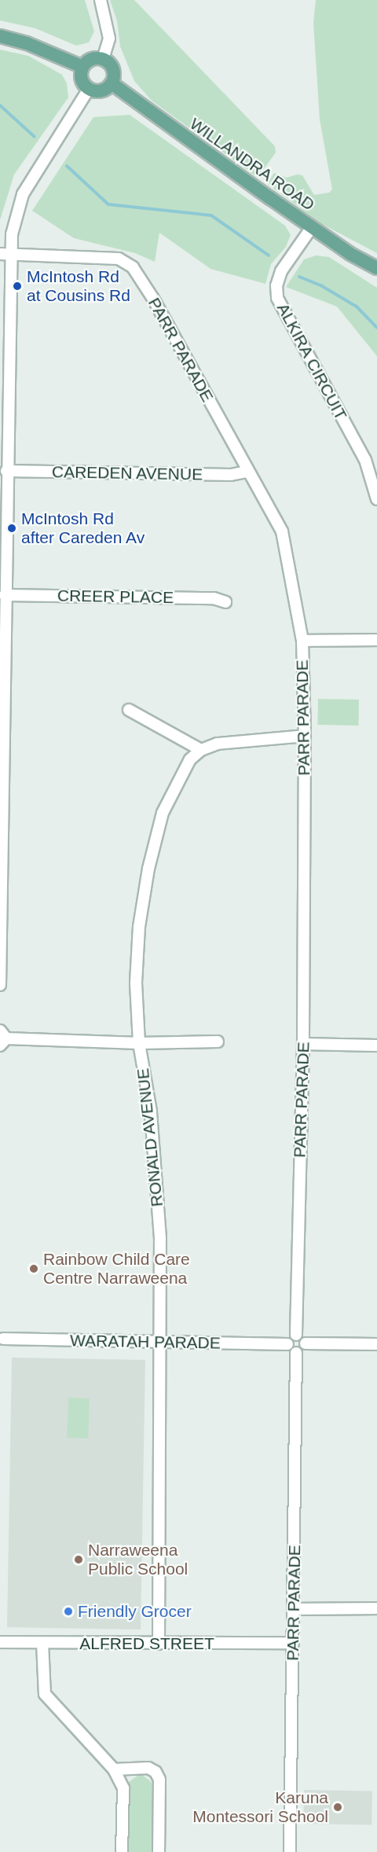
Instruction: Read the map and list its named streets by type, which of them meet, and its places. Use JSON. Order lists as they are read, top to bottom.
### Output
{
  "streets": {
    "main road": ["WILLANDRA ROAD"],
    "street": [
      "PARR PARADE",
      "ALKIRA CIRCUIT",
      "CAREDEN AVENUE",
      "CREER PLACE",
      "RONALD AVENUE",
      "WARATAH PARADE",
      "ALFRED STREET"
    ]
  },
  "crossings": [
    ["WILLANDRA ROAD", "ALKIRA CIRCUIT"],
    ["PARR PARADE", "CAREDEN AVENUE"],
    ["PARR PARADE", "WARATAH PARADE"],
    ["PARR PARADE", "ALFRED STREET"],
    ["RONALD AVENUE", "WARATAH PARADE"],
    ["RONALD AVENUE", "ALFRED STREET"]
  ],
  "places": [
    "McIntosh Rd at Cousins Rd",
    "McIntosh Rd after Careden Av",
    "Rainbow Child Care Centre Narraweena",
    "Narraweena Public School",
    "Friendly Grocer",
    "Karuna Montessori School"
  ]
}
